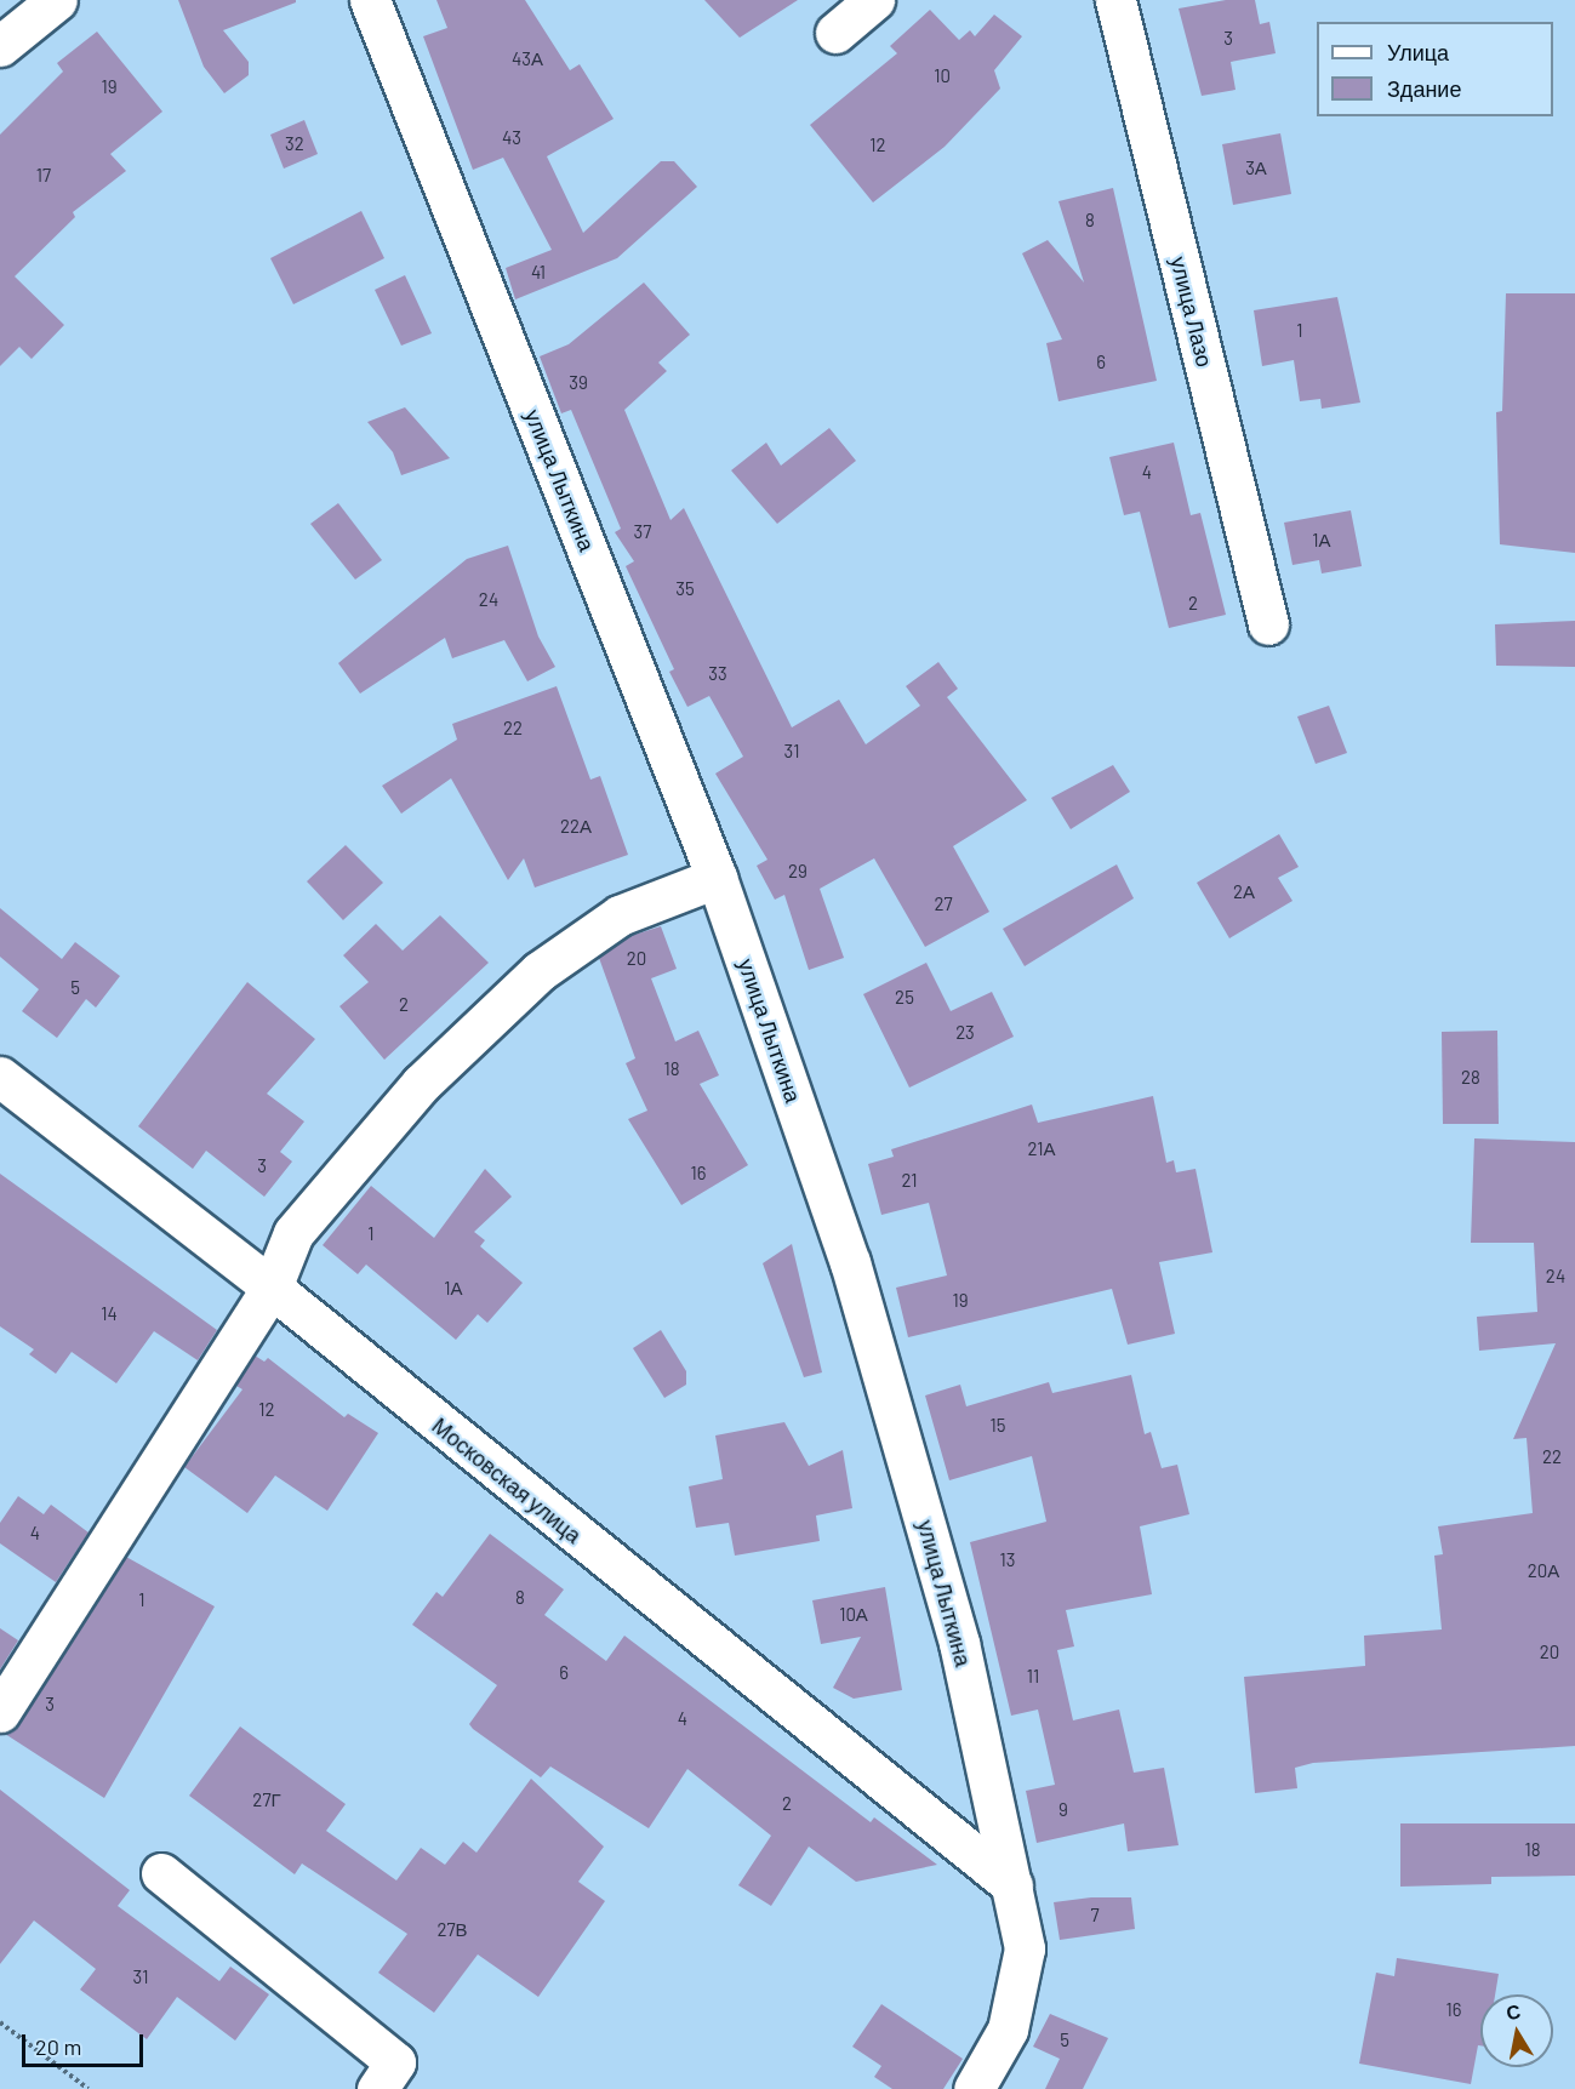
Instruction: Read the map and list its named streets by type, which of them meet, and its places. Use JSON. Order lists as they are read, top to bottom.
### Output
{
  "streets": {
    "street": ["улица Лазо", "улица Лыткина", "Московская улица"]
  },
  "crossings": [
    ["улица Лыткина", "Московская улица"]
  ],
  "house_numbers": [
    "3",
    "43А",
    "10",
    "19",
    "43",
    "32",
    "12",
    "3А",
    "17",
    "8",
    "41",
    "1",
    "6",
    "39",
    "4",
    "37",
    "1А",
    "35",
    "24",
    "2",
    "33",
    "22",
    "31",
    "22А",
    "29",
    "2А",
    "27",
    "20",
    "5",
    "25",
    "2",
    "23",
    "18",
    "28",
    "21А",
    "3",
    "16",
    "21",
    "1",
    "24",
    "1А",
    "19",
    "14",
    "12",
    "15",
    "22",
    "4",
    "13",
    "20А",
    "8",
    "1",
    "10А",
    "20",
    "6",
    "11",
    "3",
    "4",
    "27Г",
    "2",
    "9",
    "18",
    "7",
    "27В",
    "31",
    "16",
    "5"
  ],
  "legend": ["Улица", "Здание"],
  "scale_bar": "20 m",
  "north": "top"
}
